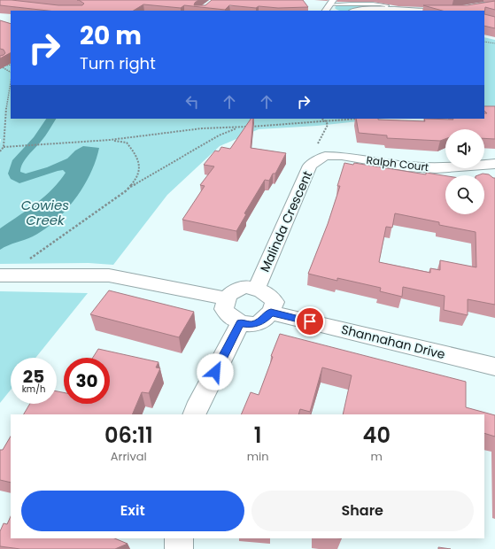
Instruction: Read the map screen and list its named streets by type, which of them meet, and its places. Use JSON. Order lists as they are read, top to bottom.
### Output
{
  "streets": {
    "street": ["Ralph Court", "Malinda Crescent", "Shannahan Drive"]
  },
  "crossings": [
    ["Ralph Court", "Malinda Crescent"],
    ["Malinda Crescent", "Shannahan Drive"]
  ],
  "water": ["Cowies Creek"],
  "page": {
    "turn": ["20 m", "Turn right"],
    "speed": "25 km/h",
    "limit": "30",
    "eta": [
      "06:11",
      "Arrival",
      "1",
      "min",
      "40",
      "m"
    ],
    "buttons": ["Exit", "Share"]
  }
}
